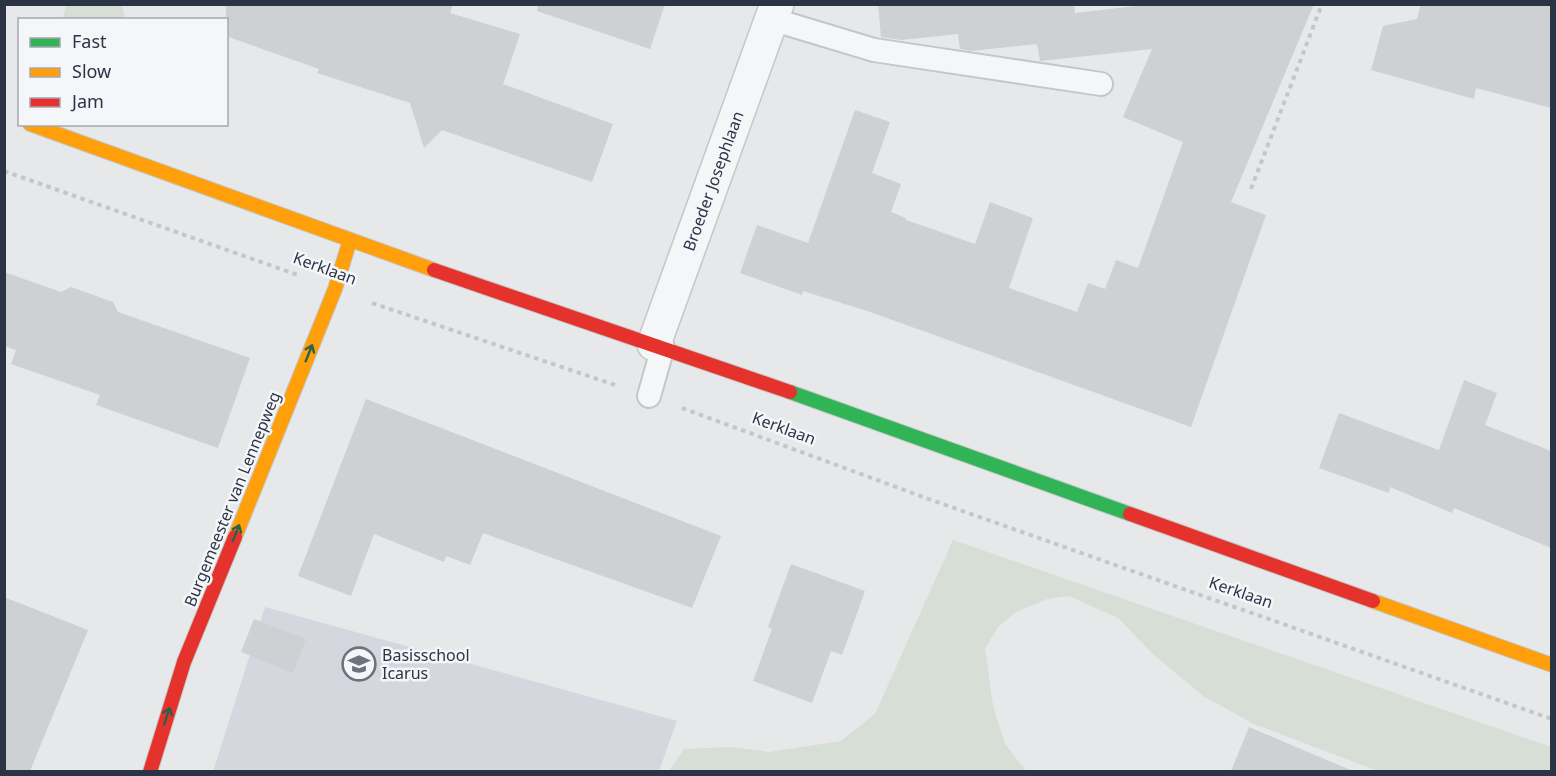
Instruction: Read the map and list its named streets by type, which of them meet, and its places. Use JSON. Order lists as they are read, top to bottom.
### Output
{
  "streets": {
    "street": ["Broeder Josephlaan", "Burgemeester van Lennepweg"],
    "path": ["Kerklaan"]
  },
  "crossings": [
    ["Kerklaan", "Burgemeester van Lennepweg"]
  ],
  "one_way": ["Burgemeester van Lennepweg"],
  "places": {
    "school or university": ["Basisschool Icarus"]
  },
  "legend": ["Fast", "Slow", "Jam"]
}
